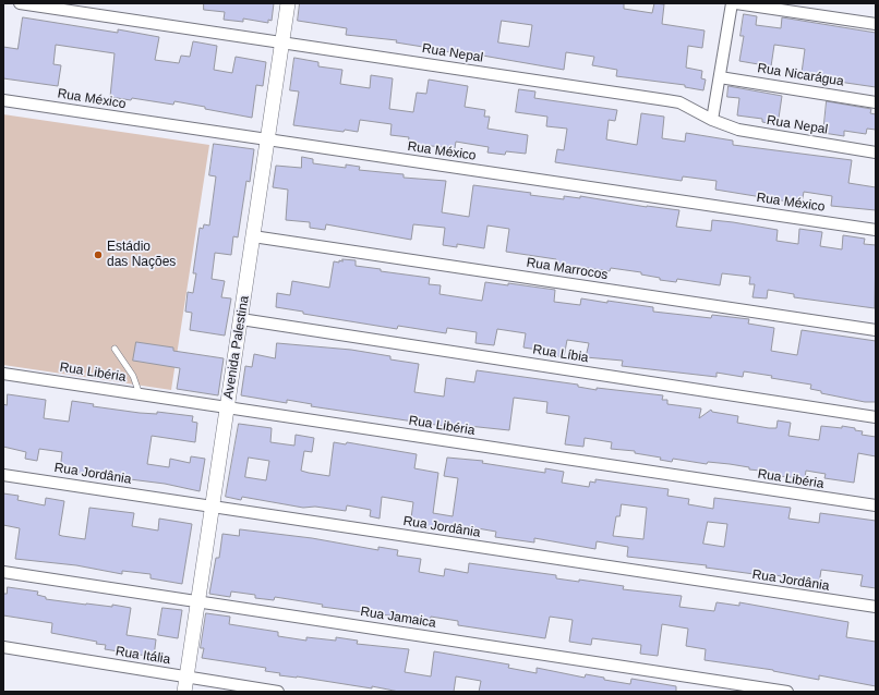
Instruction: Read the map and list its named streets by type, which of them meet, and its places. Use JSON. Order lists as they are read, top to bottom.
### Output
{
  "streets": {
    "street": [
      "Rua Nepal",
      "Rua Nicarágua",
      "Rua México",
      "Rua Marrocos",
      "Avenida Palestina",
      "Rua Líbia",
      "Rua Libéria",
      "Rua Jordânia",
      "Rua Jamaica",
      "Rua Itália"
    ]
  },
  "crossings": [
    ["Rua Nepal", "Avenida Palestina"],
    ["Rua México", "Avenida Palestina"],
    ["Rua Marrocos", "Avenida Palestina"],
    ["Avenida Palestina", "Rua Líbia"],
    ["Avenida Palestina", "Rua Libéria"],
    ["Avenida Palestina", "Rua Jordânia"],
    ["Avenida Palestina", "Rua Jamaica"],
    ["Avenida Palestina", "Rua Itália"]
  ],
  "places": ["Estádio das Nações"]
}
